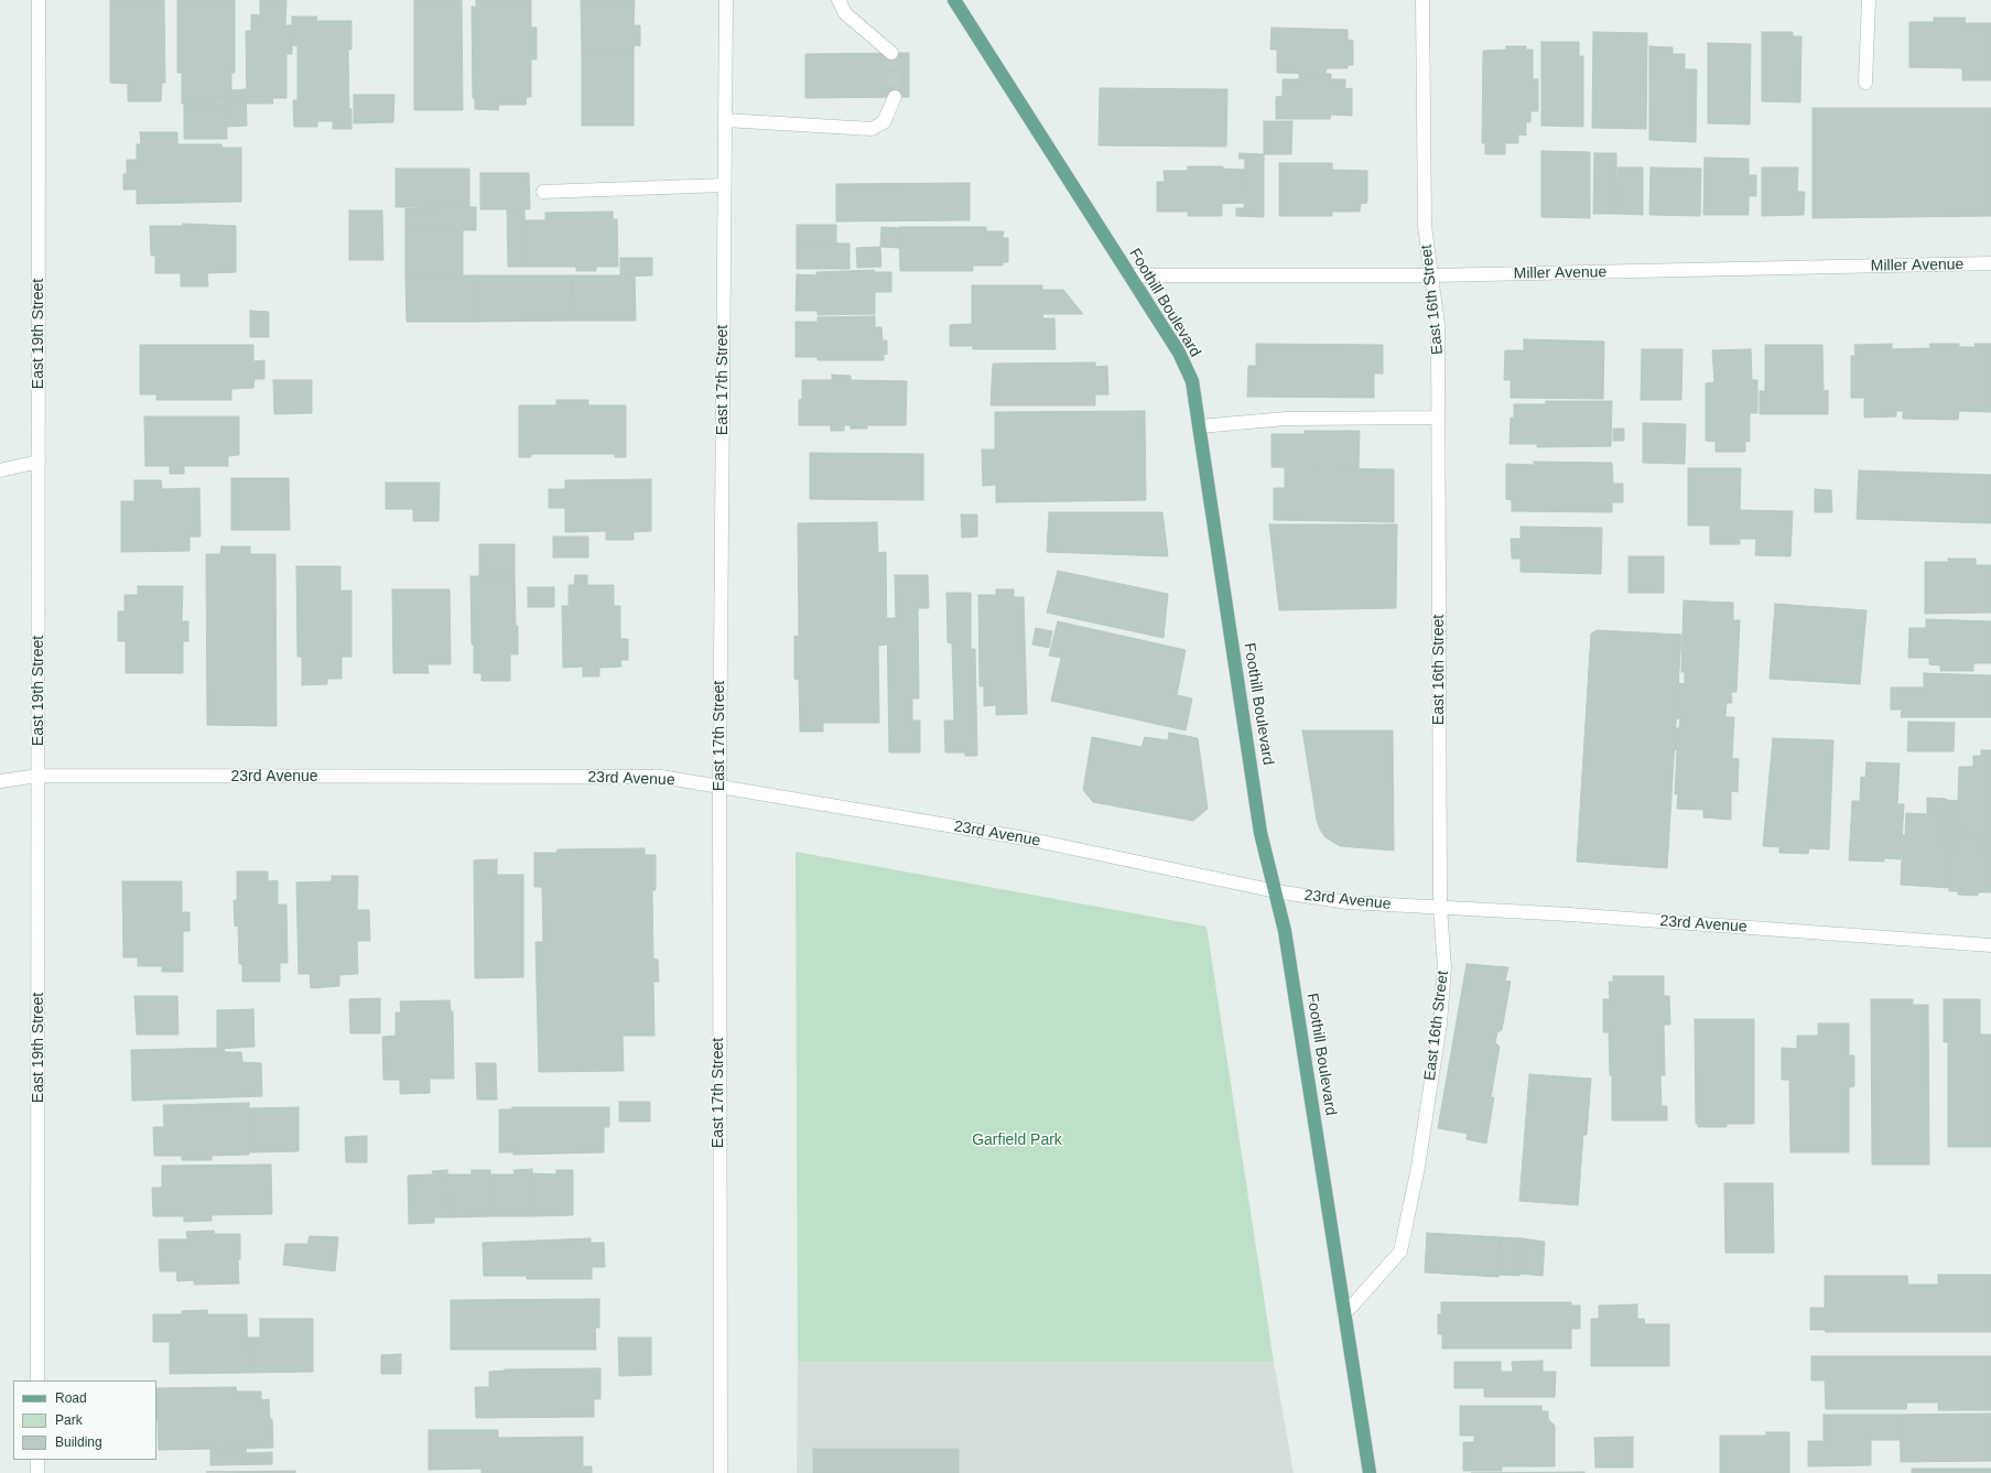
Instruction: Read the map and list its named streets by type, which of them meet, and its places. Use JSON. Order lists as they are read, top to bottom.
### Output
{
  "streets": {
    "main road": ["Foothill Boulevard"],
    "street": [
      "Miller Avenue",
      "East 16th Street",
      "East 19th Street",
      "East 17th Street",
      "23rd Avenue"
    ]
  },
  "crossings": [
    ["Miller Avenue", "East 16th Street"],
    ["Miller Avenue", "Foothill Boulevard"],
    ["East 16th Street", "Foothill Boulevard"],
    ["East 16th Street", "23rd Avenue"],
    ["Foothill Boulevard", "23rd Avenue"],
    ["East 19th Street", "23rd Avenue"],
    ["East 17th Street", "23rd Avenue"]
  ],
  "parks": ["Garfield Park"],
  "legend": ["Road", "Park", "Building"]
}
